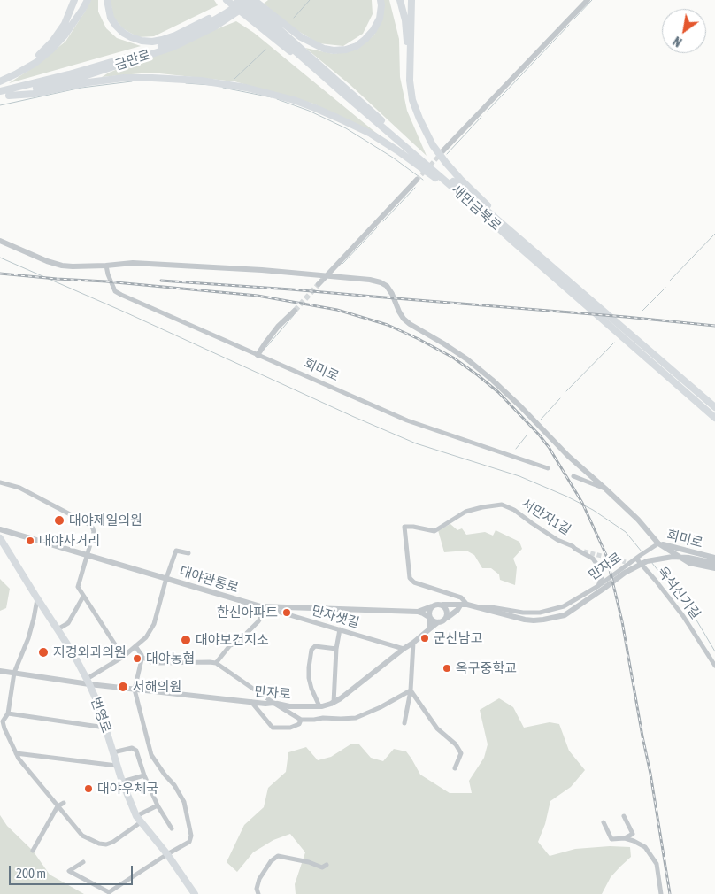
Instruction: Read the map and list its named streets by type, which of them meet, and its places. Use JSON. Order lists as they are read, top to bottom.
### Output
{
  "streets": {
    "main road": ["금만로", "새만금북로", "번영로"],
    "street": [
      "회미로",
      "서만자1길",
      "만자로",
      "대야관통로",
      "옥석신기길",
      "만자샛길"
    ]
  },
  "crossings": [
    ["회미로", "만자로"],
    ["서만자1길", "만자로"],
    ["만자로", "옥석신기길"],
    ["만자로", "만자샛길"],
    ["만자로", "번영로"],
    ["대야관통로", "만자샛길"]
  ],
  "places": [
    "대야제일의원",
    "대야사거리",
    "한신아파트",
    "군산남고",
    "대야보건지소",
    "지경외과의원",
    "대야농협",
    "옥구중학교",
    "서해의원",
    "대야우체국"
  ],
  "scale_bar": "200 m",
  "north": "bottom left"
}
